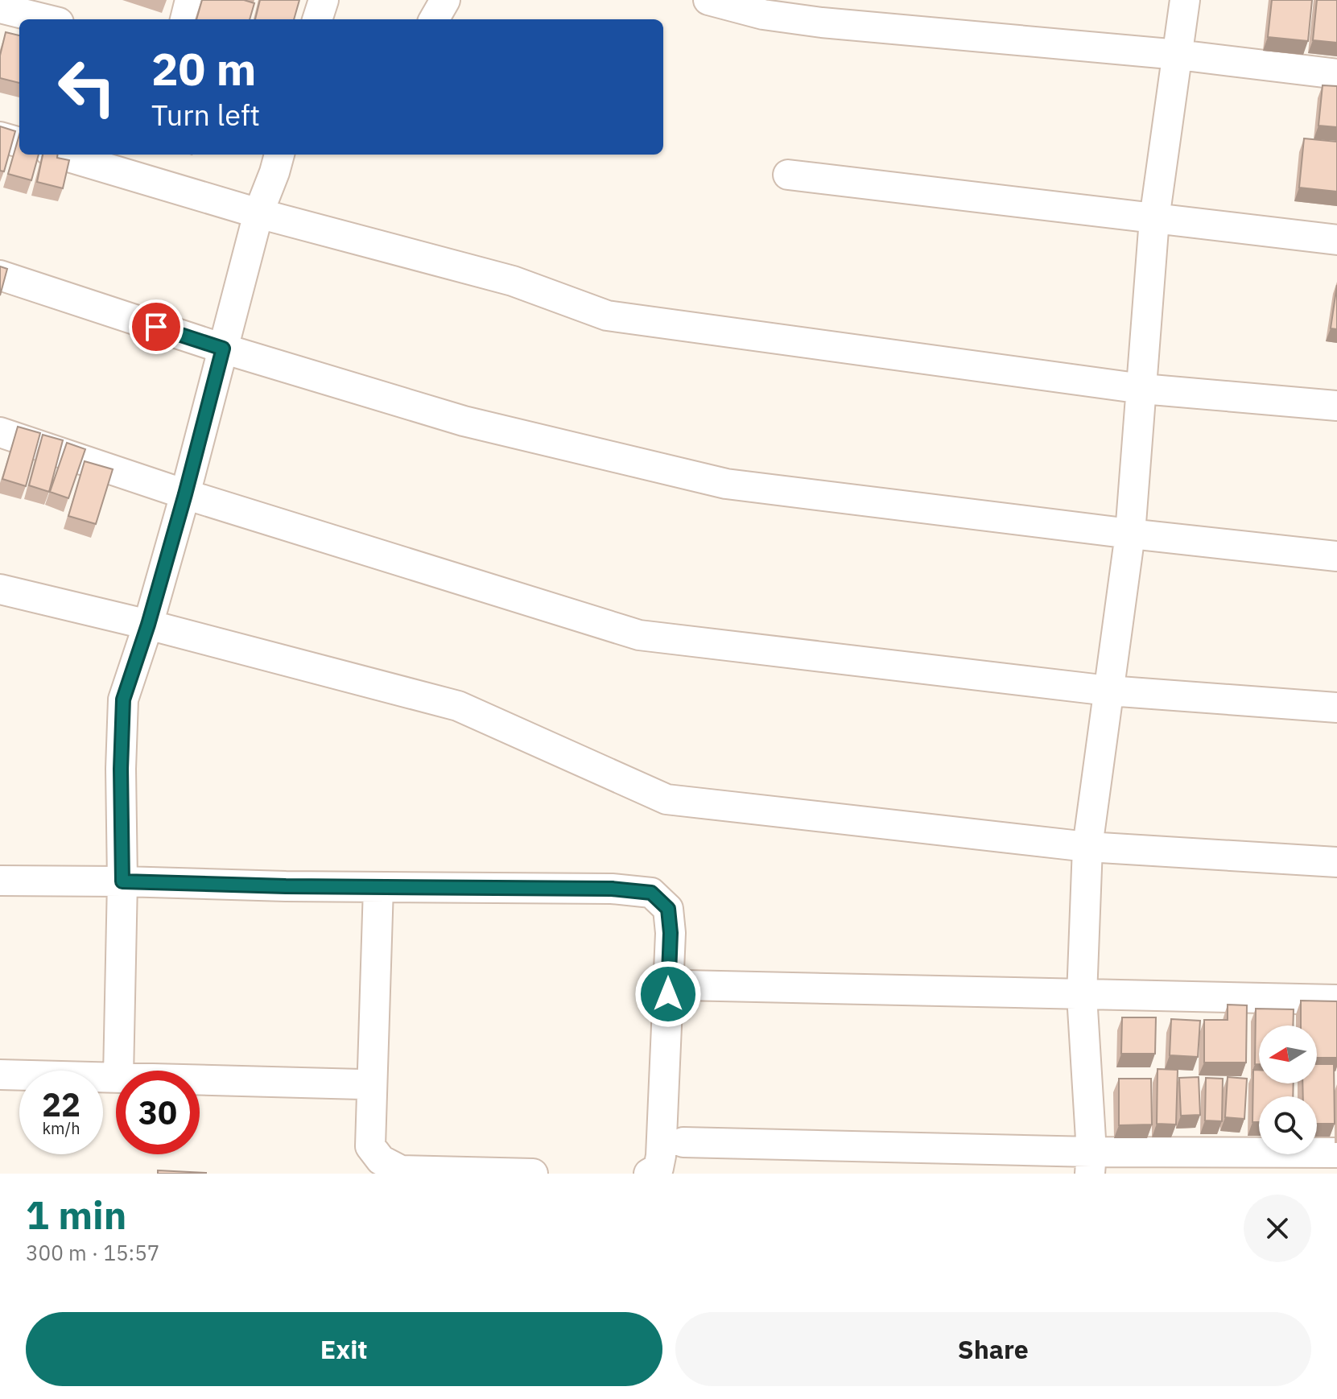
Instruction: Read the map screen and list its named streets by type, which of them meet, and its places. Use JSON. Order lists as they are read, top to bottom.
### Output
{
  "north": "left",
  "page": {
    "turn": ["20 m", "Turn left"],
    "speed": "22 km/h",
    "limit": "30",
    "heading": ["1 min", "300 m · 15:57"],
    "buttons": ["Exit", "Share"]
  }
}
